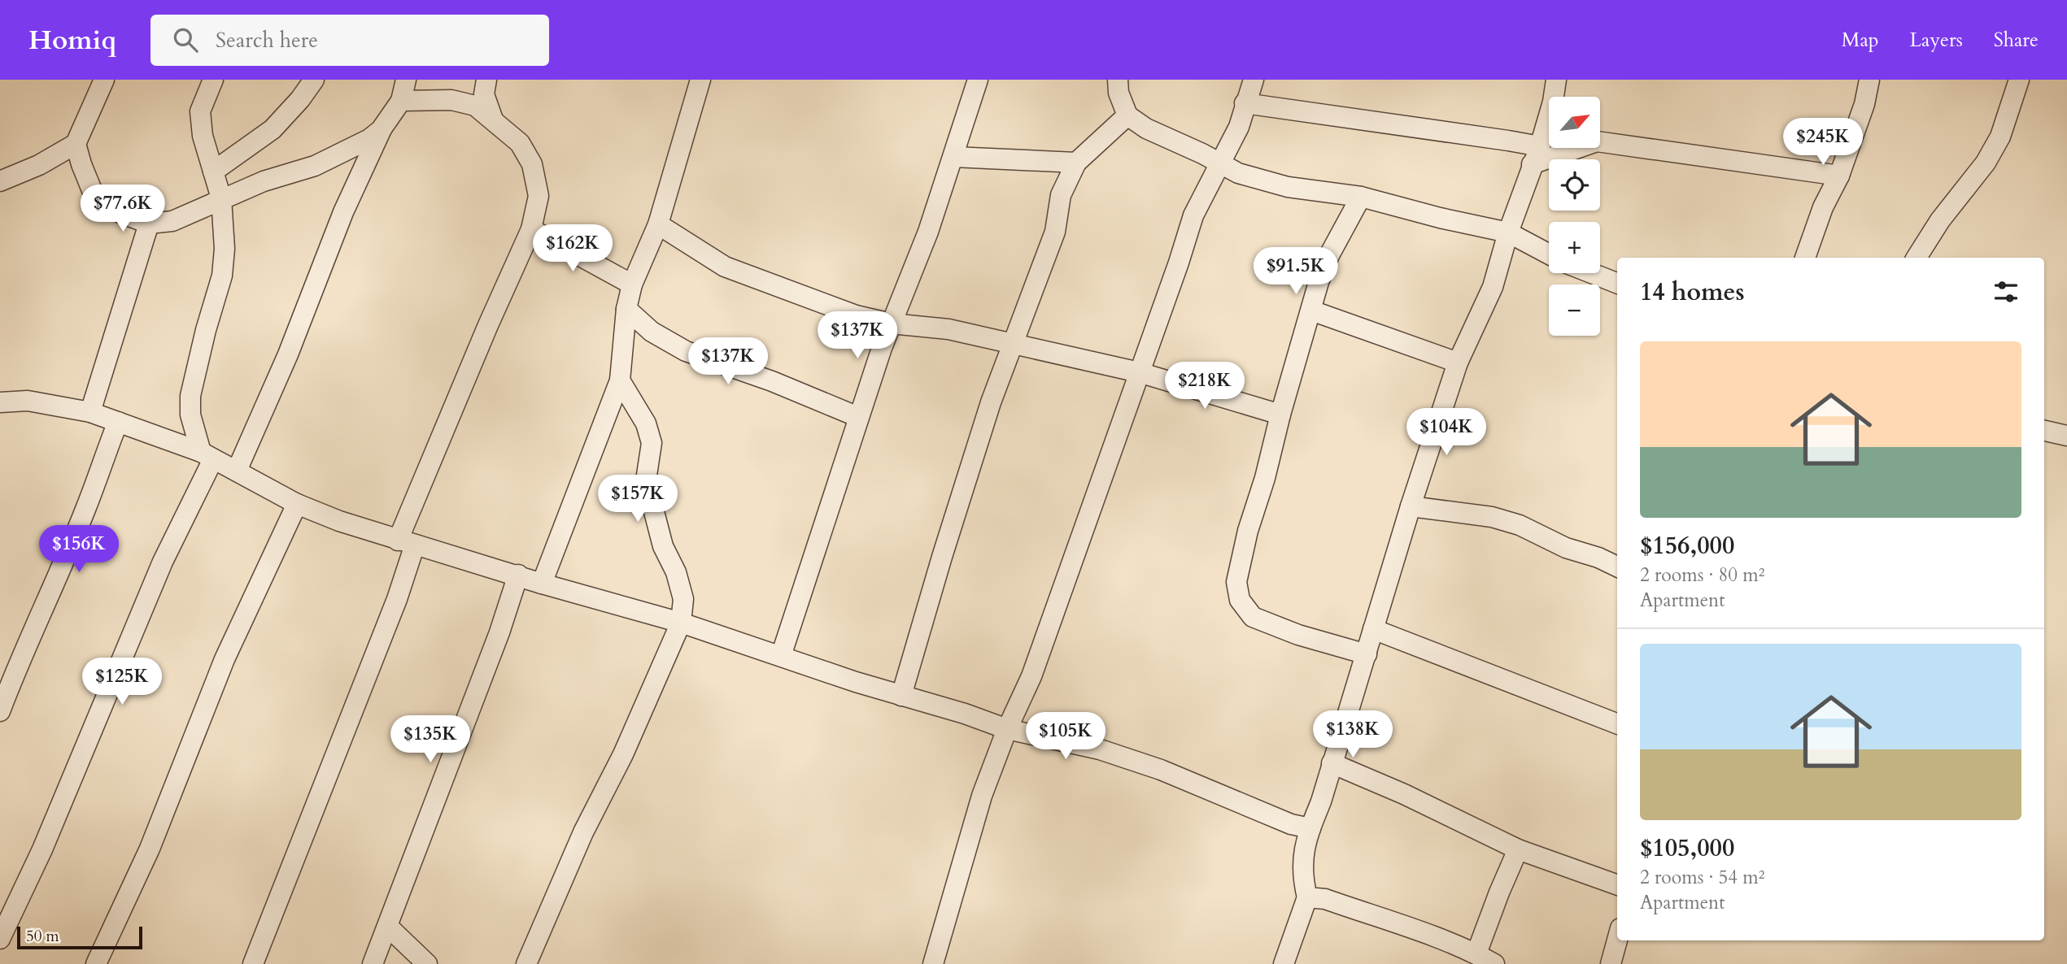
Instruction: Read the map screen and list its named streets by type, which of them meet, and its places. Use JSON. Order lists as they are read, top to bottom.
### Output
{
  "scale_bar": "50 m",
  "north": "top right",
  "page": {
    "header": "Homiq",
    "search": "Search here",
    "nav": ["Map", "Layers", "Share"],
    "map_buttons": ["+", "−"],
    "price": [
      "$245K",
      "$77.6K",
      "$162K",
      "$91.5K",
      "$137K",
      "$137K",
      "$218K",
      "$104K",
      "$157K",
      "$156K",
      "$125K",
      "$138K",
      "$105K",
      "$135K"
    ],
    "heading": "14 homes",
    "list": [
      {
        "name": "$156,000",
        "note": "2 rooms · 80 m² · Apartment"
      },
      {
        "name": "$105,000",
        "note": "2 rooms · 54 m² · Apartment"
      }
    ],
    "scale": "50 m"
  }
}
